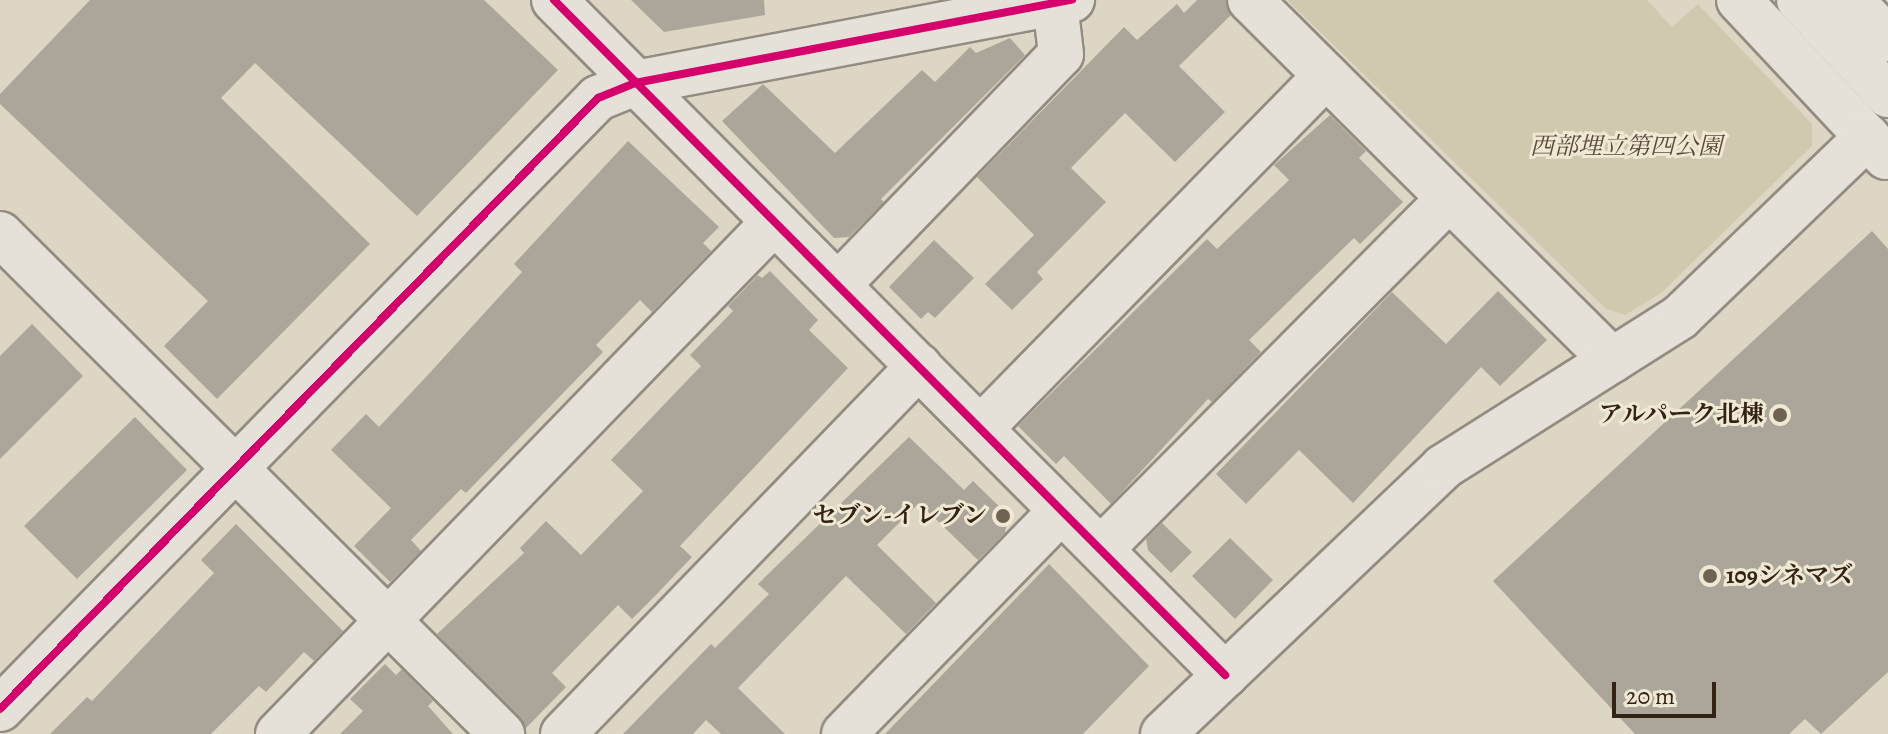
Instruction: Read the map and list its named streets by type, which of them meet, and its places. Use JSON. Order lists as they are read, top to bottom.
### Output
{
  "parks": ["西部埋立第四公園"],
  "places": ["アルパーク北棟", "セブン-イレブン", "109シネマズ"],
  "scale_bar": "20 m"
}
